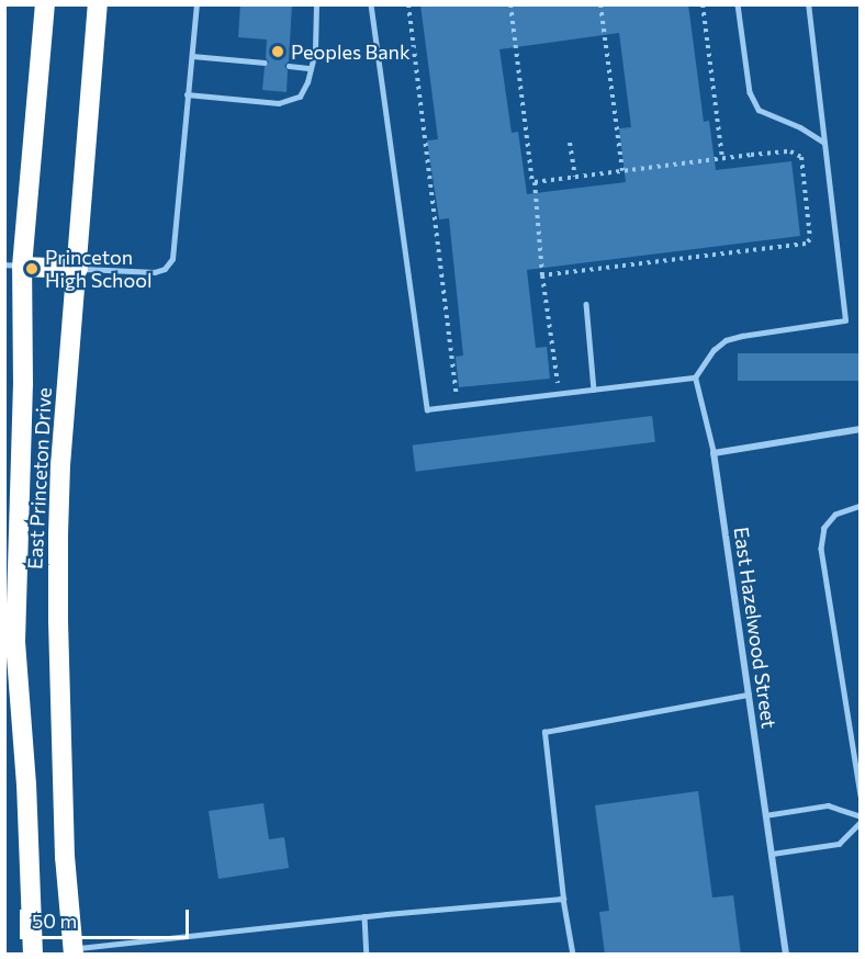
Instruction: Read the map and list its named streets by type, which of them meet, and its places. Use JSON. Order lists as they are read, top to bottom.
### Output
{
  "streets": {
    "highway": ["East Princeton Drive"],
    "street": ["East Hazelwood Street"]
  },
  "places": ["Peoples Bank", "Princeton High School"],
  "scale_bar": "50 m"
}
